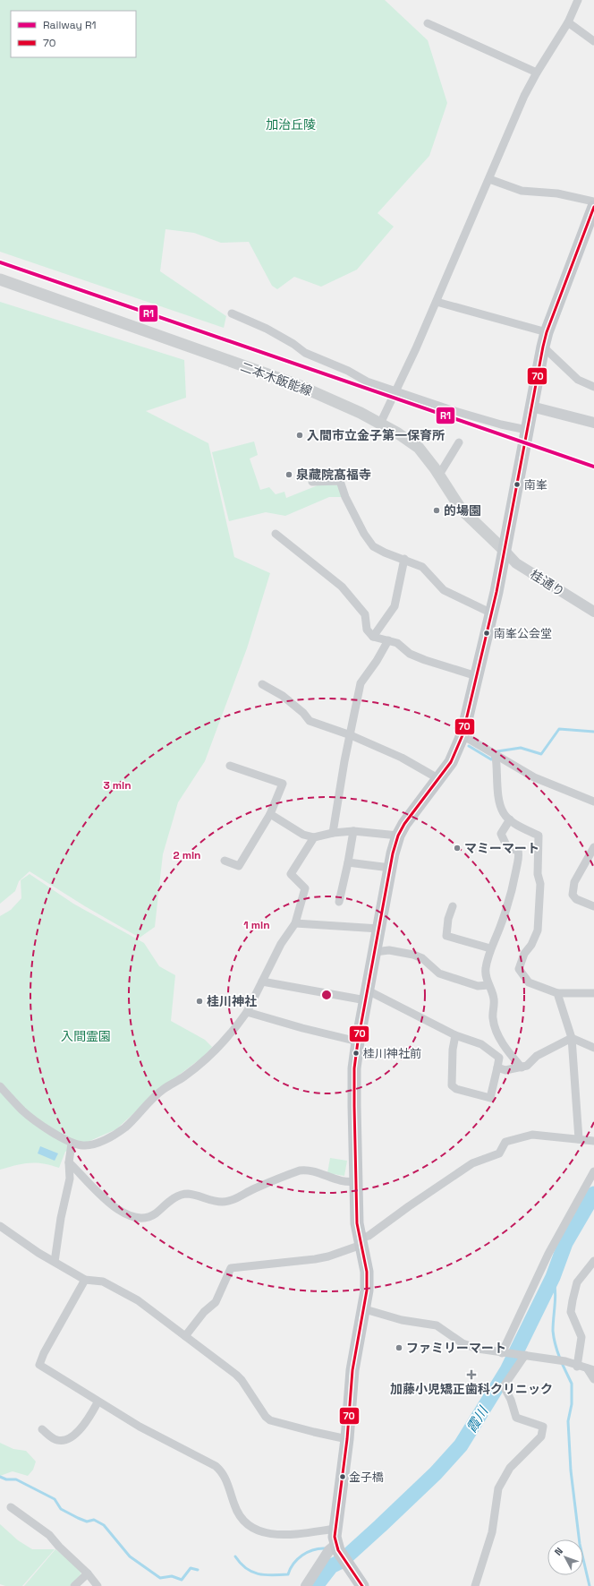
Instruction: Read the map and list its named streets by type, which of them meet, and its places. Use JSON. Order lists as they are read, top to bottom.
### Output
{
  "streets": {
    "main road": ["二本木飯能線"],
    "street": ["桂通り"]
  },
  "crossings": [
    ["二本木飯能線", "桂通り"]
  ],
  "water": ["霞川"],
  "parks": ["加治丘陵", "入間霊園"],
  "places": {
    "other": [
      "入間市立金子第一保育所",
      "泉藏院髙福寺",
      "南峯",
      "的場園",
      "南峯公会堂",
      "マミーマート",
      "桂川神社",
      "桂川神社前",
      "ファミリーマート",
      "金子橋"
    ],
    "health": ["加藤小児矯正歯科クリニック"]
  },
  "lines": ["transit line 70", "rail line R1"],
  "legend": ["Railway R1", "70"],
  "north": "top left",
  "rings": ["3 min", "2 min", "1 min"]
}
